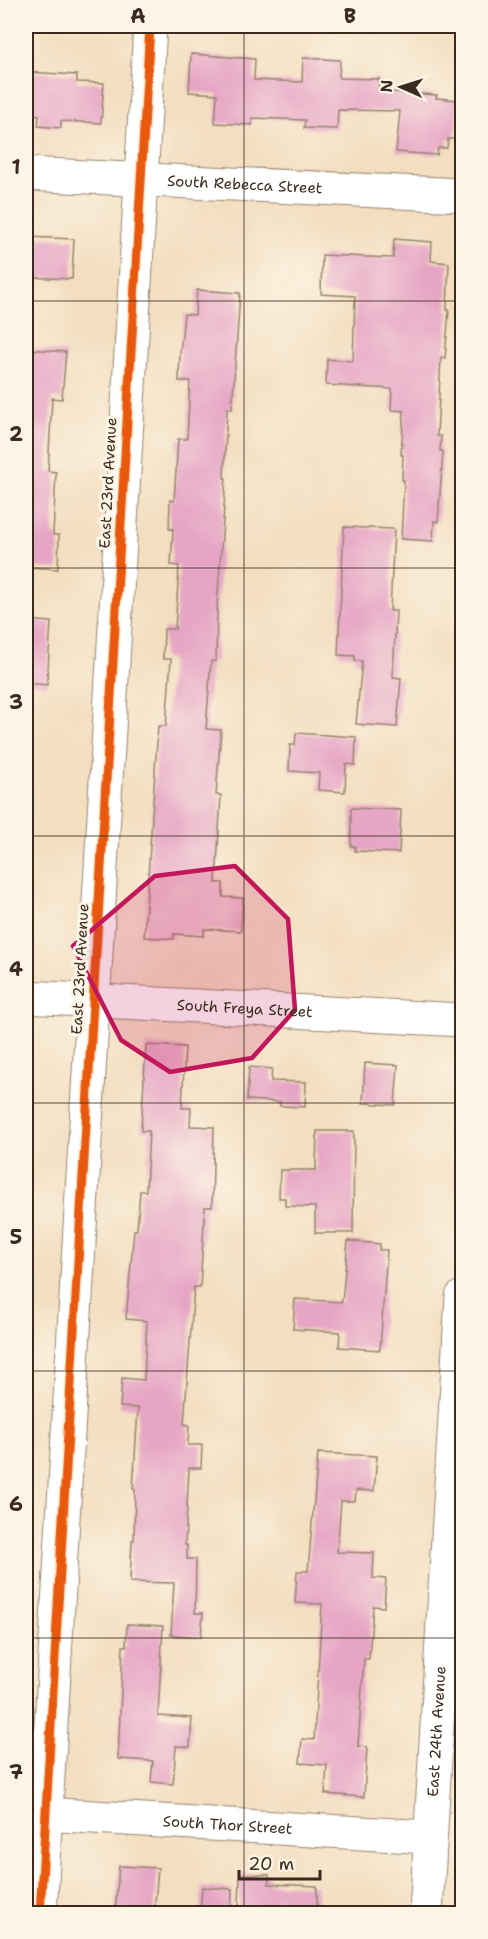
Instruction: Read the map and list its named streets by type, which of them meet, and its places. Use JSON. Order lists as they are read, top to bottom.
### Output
{
  "streets": {
    "street": [
      "South Rebecca Street",
      "East 23rd Avenue",
      "South Freya Street",
      "East 24th Avenue",
      "South Thor Street"
    ]
  },
  "crossings": [
    ["South Rebecca Street", "East 23rd Avenue"],
    ["East 23rd Avenue", "South Freya Street"],
    ["East 23rd Avenue", "South Thor Street"],
    ["East 24th Avenue", "South Thor Street"]
  ],
  "scale_bar": "20 m",
  "north": "left",
  "grid": {
    "columns": ["A", "B"],
    "rows": [
      "1",
      "2",
      "3",
      "4",
      "5",
      "6",
      "7"
    ]
  }
}
